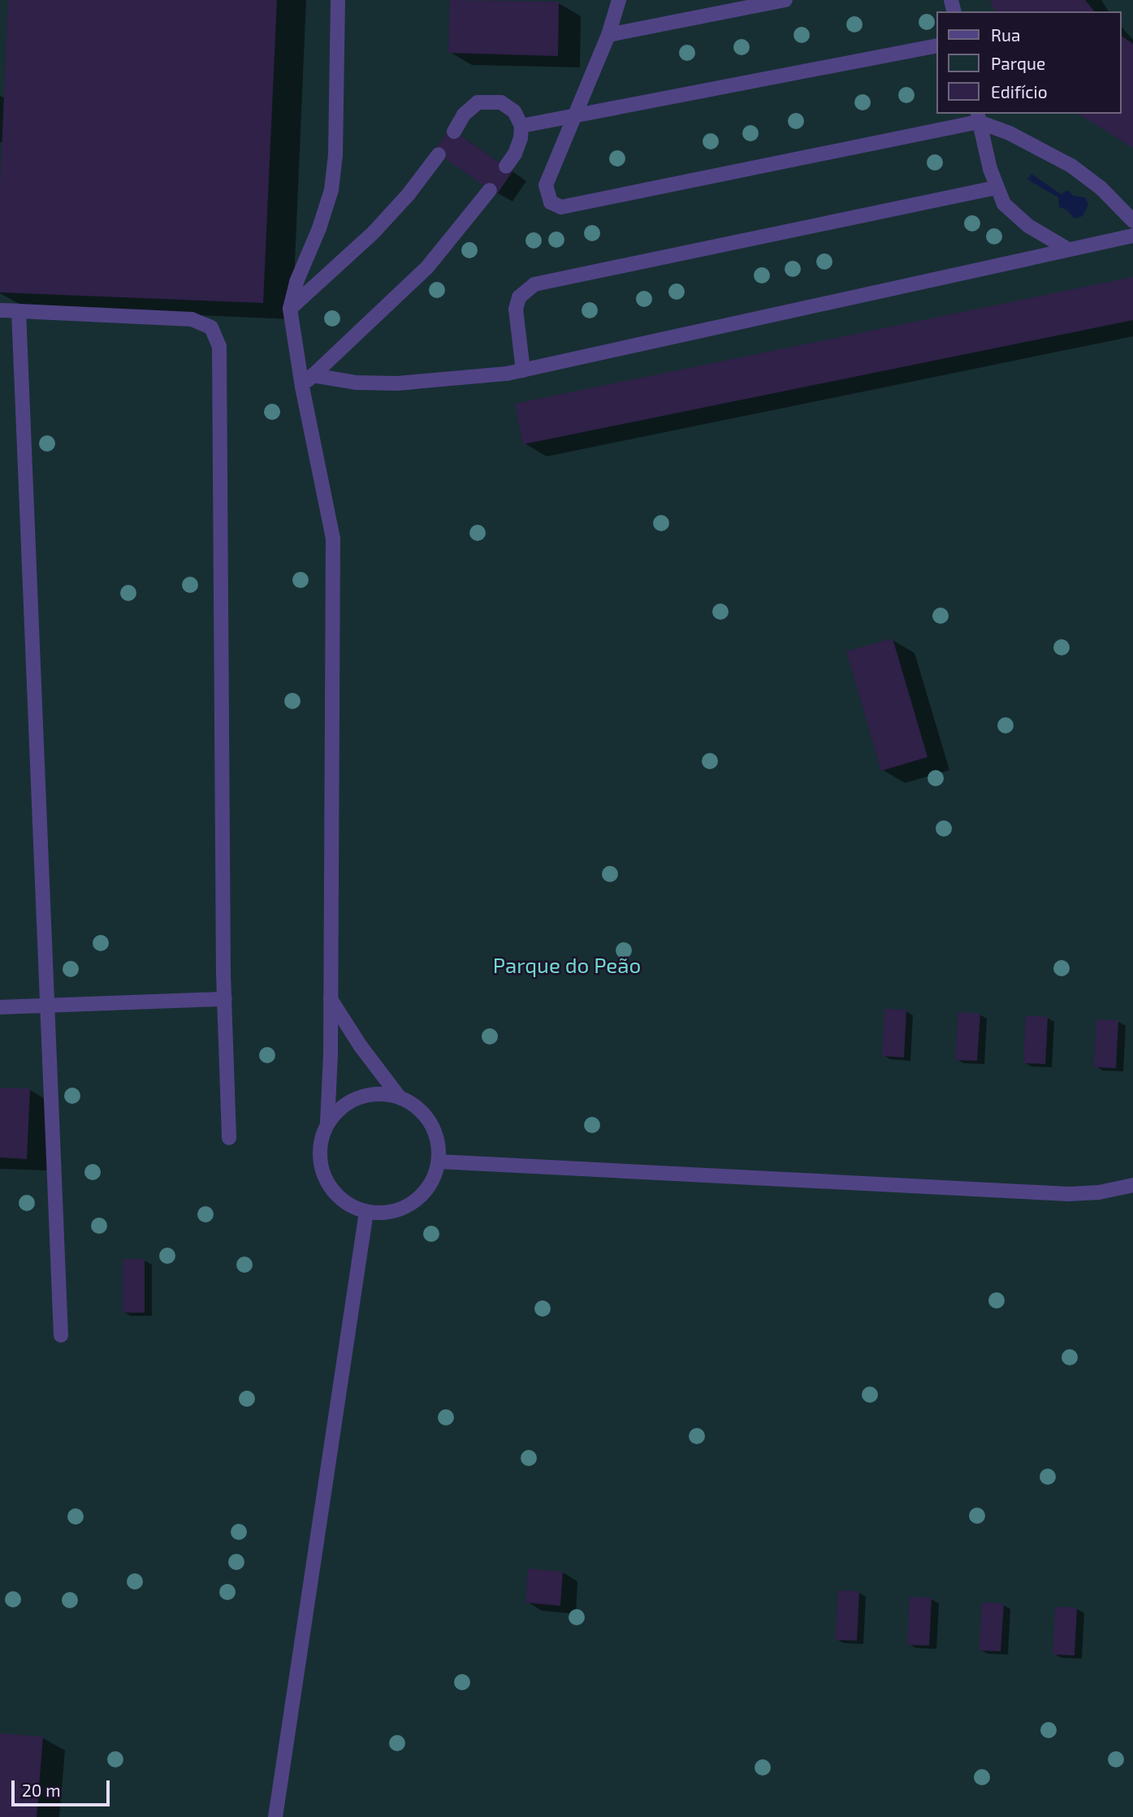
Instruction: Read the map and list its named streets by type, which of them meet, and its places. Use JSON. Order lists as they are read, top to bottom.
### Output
{
  "parks": ["Parque do Peão"],
  "legend": ["Rua", "Parque", "Edifício"],
  "scale_bar": "20 m"
}
